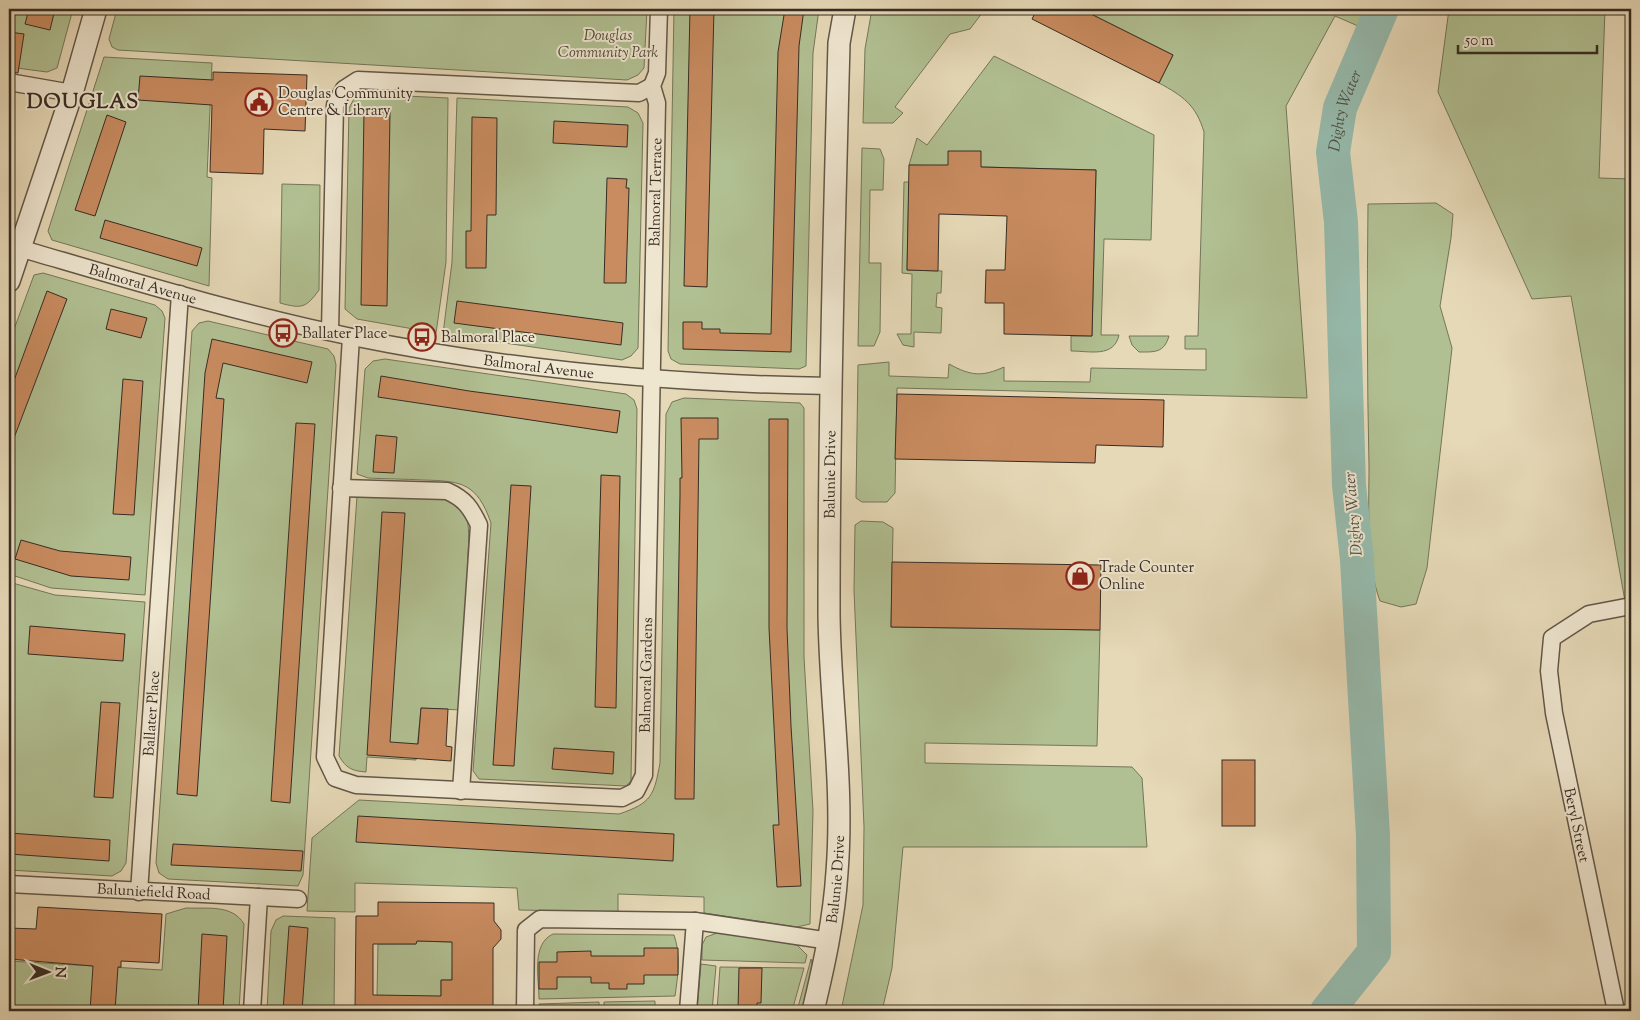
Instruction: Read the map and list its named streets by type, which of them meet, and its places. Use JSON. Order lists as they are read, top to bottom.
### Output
{
  "streets": {
    "street": [
      "Balmoral Terrace",
      "Balmoral Avenue",
      "Balunie Drive",
      "Balmoral Gardens",
      "Ballater Place",
      "Beryl Street",
      "Baluniefield Road"
    ]
  },
  "crossings": [
    ["Balmoral Terrace", "Balmoral Avenue"],
    ["Balmoral Terrace", "Balmoral Gardens"],
    ["Balmoral Avenue", "Balunie Drive"],
    ["Balmoral Avenue", "Balmoral Gardens"],
    ["Balmoral Avenue", "Ballater Place"],
    ["Ballater Place", "Baluniefield Road"]
  ],
  "districts": ["DOUGLAS"],
  "water": ["Dighty Water"],
  "parks": ["Douglas Community Park"],
  "places": {
    "public building": ["Douglas Community Centre & Library"],
    "bus stop": ["Ballater Place", "Balmoral Place"],
    "shop": ["Trade Counter Online"]
  },
  "scale_bar": "50 m",
  "north": "right"
}
